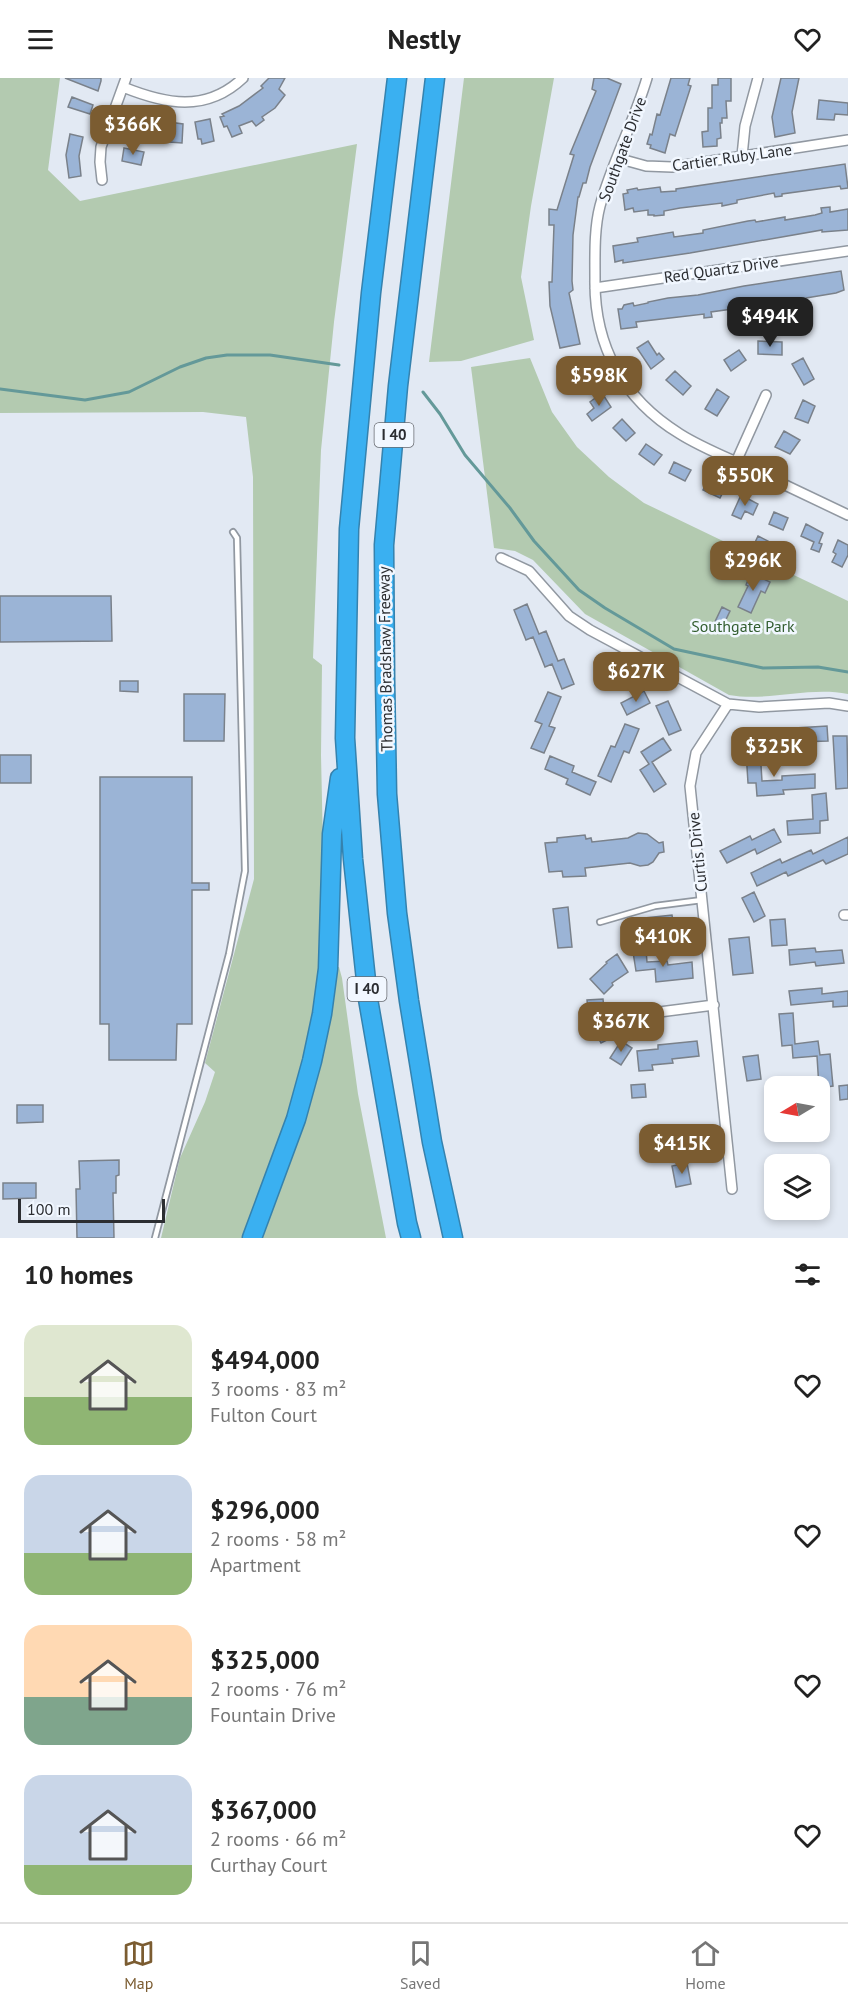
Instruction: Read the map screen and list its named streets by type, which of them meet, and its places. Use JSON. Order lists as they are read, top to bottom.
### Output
{
  "streets": {
    "highway": ["I 40", "Thomas Bradshaw Freeway"],
    "street": [
      "Southgate Drive",
      "Cartier Ruby Lane",
      "Red Quartz Drive",
      "Curtis Drive"
    ]
  },
  "crossings": [
    ["Southgate Drive", "Cartier Ruby Lane"],
    ["Southgate Drive", "Red Quartz Drive"]
  ],
  "parks": ["Southgate Park"],
  "scale_bar": "100 m",
  "north": "left",
  "page": {
    "header": "Nestly",
    "price": [
      "$366K",
      "$494K",
      "$598K",
      "$550K",
      "$296K",
      "$627K",
      "$325K",
      "$410K",
      "$367K",
      "$415K"
    ],
    "scale": "100 m",
    "heading": "10 homes",
    "list": [
      {
        "name": "$494,000",
        "note": "3 rooms · 83 m² · Fulton Court"
      },
      {
        "name": "$296,000",
        "note": "2 rooms · 58 m² · Apartment"
      },
      {
        "name": "$325,000",
        "note": "2 rooms · 76 m² · Fountain Drive"
      },
      {
        "name": "$367,000",
        "note": "2 rooms · 66 m² · Curthay Court"
      }
    ],
    "tabs": ["Map", "Saved", "Home"]
  }
}
